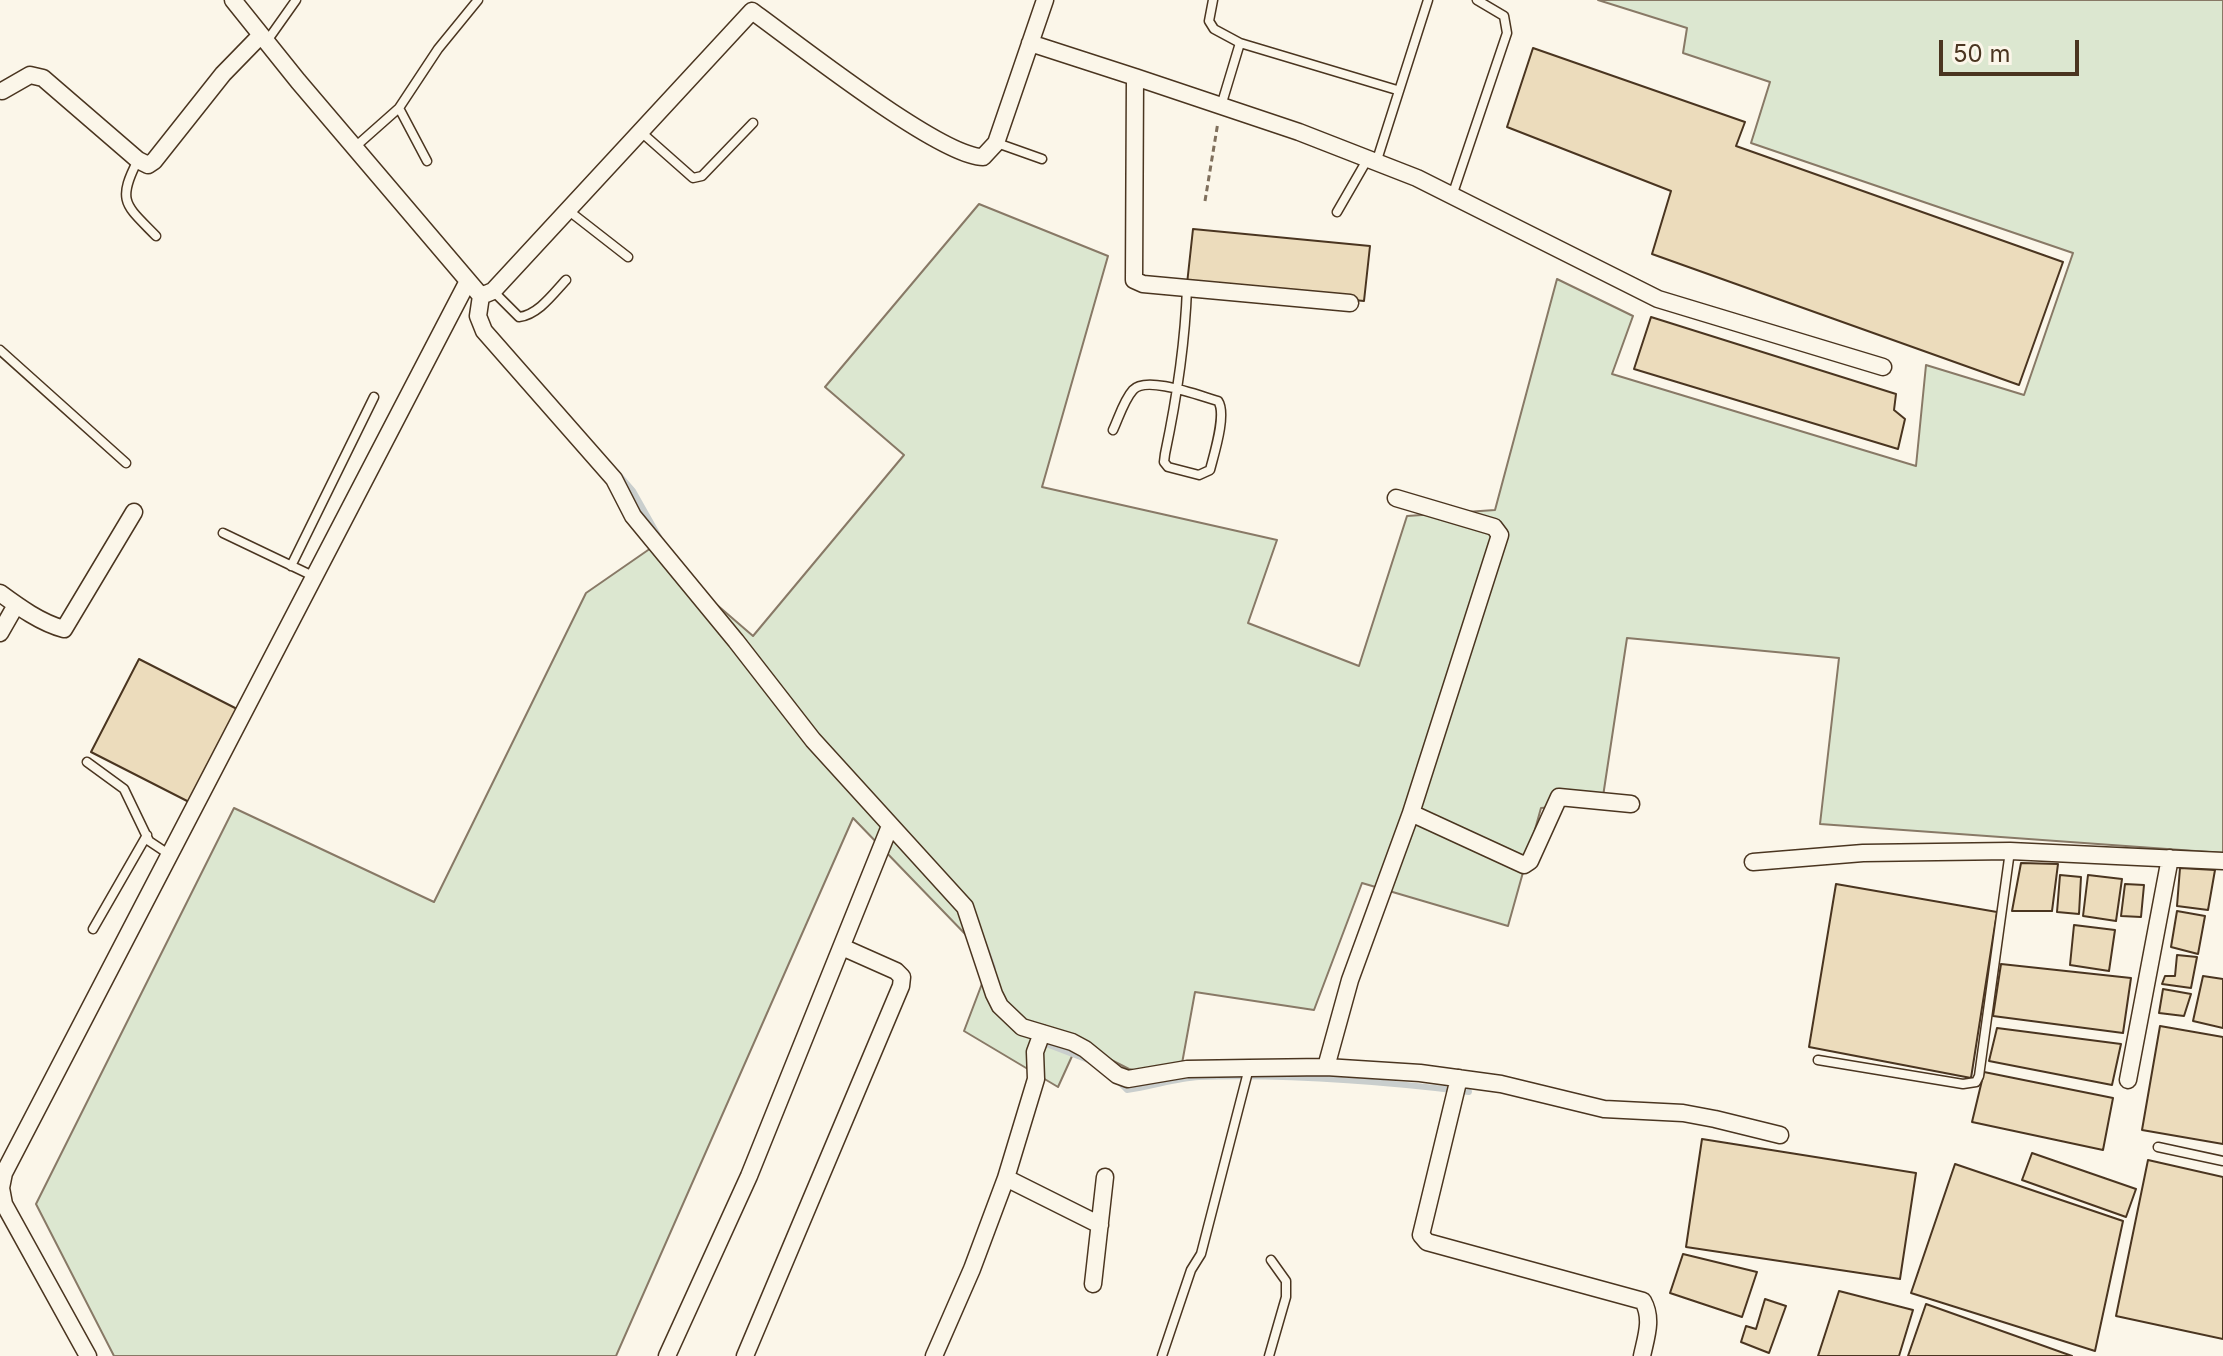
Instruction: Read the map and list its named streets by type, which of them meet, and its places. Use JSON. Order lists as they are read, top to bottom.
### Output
{
  "scale_bar": "50 m"
}
